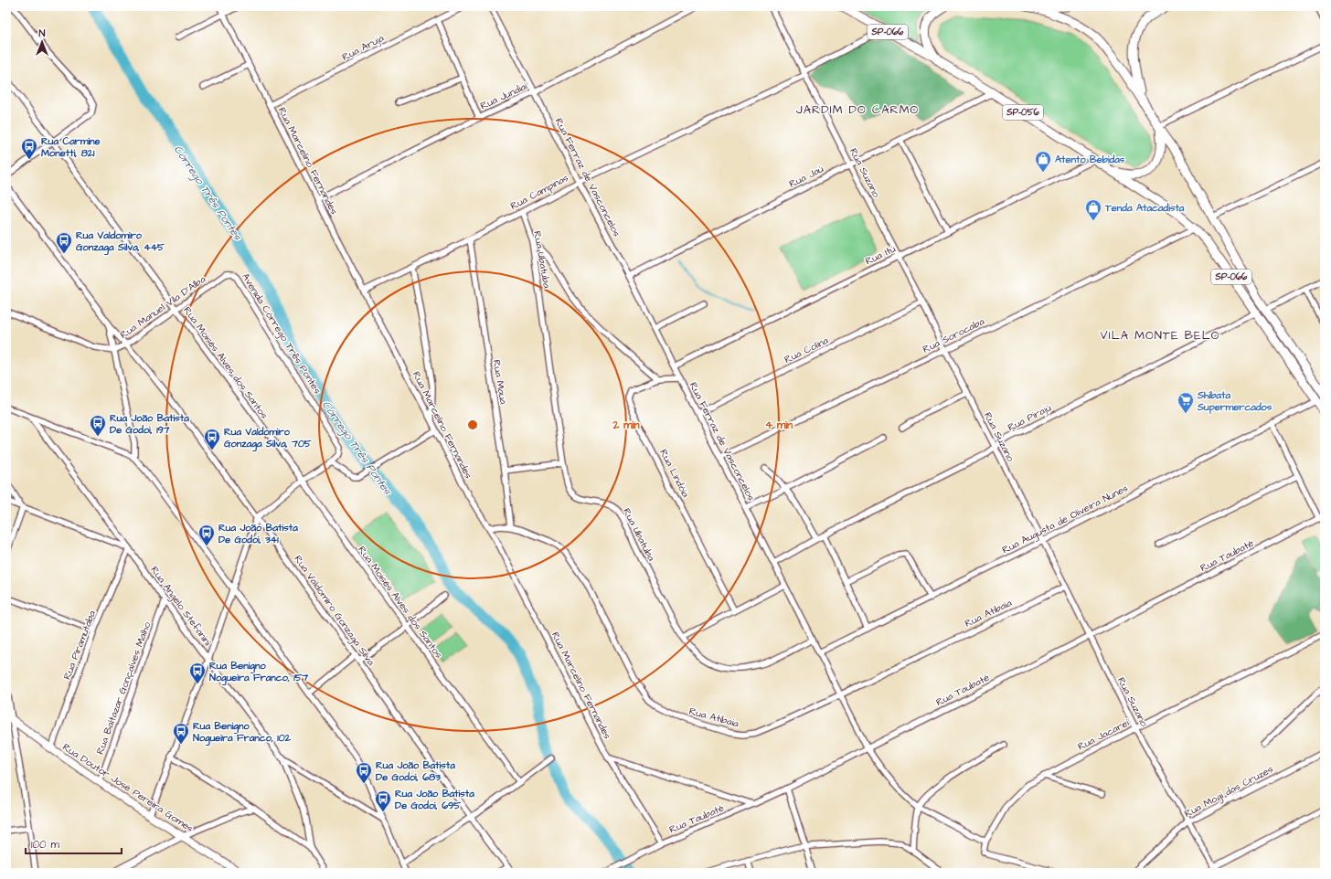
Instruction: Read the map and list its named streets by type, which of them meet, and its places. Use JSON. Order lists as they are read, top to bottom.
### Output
{
  "streets": {
    "main road": ["SP-066", "SP-056", "Rua Doutor José Pereira Gomes"],
    "street": [
      "Rua Arujá",
      "Rua Jundiaí",
      "Rua Marcelino Fernandes",
      "Rua Suzano",
      "Rua Jaú",
      "Rua Ferraz de Vasconcelos",
      "Rua Campinas",
      "Rua Itú",
      "Rua Ubatuba",
      "Rua Manuel Vila D'Alba",
      "Avenida Córrego Três Pontes",
      "Rua Sorocaba",
      "Rua Colina",
      "Rua Moisés Alves dos Santos",
      "Rua Mauá",
      "Rua Pirajú",
      "Rua Lindóia",
      "Rua Augusta de Oliveira Nunes",
      "Rua Taubaté",
      "Rua Angelo Stefanini",
      "Rua Valdomiro Gonzaga Silva",
      "Rua Atibaia",
      "Rua Piramutaba",
      "Rua Baltazar Gonçalves Malho",
      "Rua Jacareí",
      "Rua Mogi das Cruzes"
    ]
  },
  "crossings": [
    ["SP-066", "SP-056"],
    ["SP-066", "Rua Campinas"],
    ["SP-066", "Rua Sorocaba"],
    ["SP-066", "Rua Pirajú"],
    ["SP-066", "Rua Augusta de Oliveira Nunes"],
    ["Rua Arujá", "Rua Marcelino Fernandes"],
    ["Rua Jundiaí", "Rua Marcelino Fernandes"],
    ["Rua Jundiaí", "Rua Ferraz de Vasconcelos"],
    ["SP-056", "Rua Jaú"],
    ["SP-056", "Rua Itú"],
    ["Rua Marcelino Fernandes", "Rua Campinas"],
    ["Rua Marcelino Fernandes", "Rua Taubaté"],
    ["Rua Marcelino Fernandes", "Rua Atibaia"],
    ["Rua Suzano", "Rua Jaú"],
    ["Rua Suzano", "Rua Campinas"],
    ["Rua Suzano", "Rua Itú"],
    ["Rua Suzano", "Rua Sorocaba"],
    ["Rua Suzano", "Rua Colina"],
    ["Rua Suzano", "Rua Pirajú"],
    ["Rua Suzano", "Rua Augusta de Oliveira Nunes"],
    ["Rua Suzano", "Rua Taubaté"],
    ["Rua Suzano", "Rua Atibaia"],
    ["Rua Suzano", "Rua Jacareí"],
    ["Rua Suzano", "Rua Mogi das Cruzes"],
    ["Rua Jaú", "Rua Ferraz de Vasconcelos"],
    ["Rua Ferraz de Vasconcelos", "Rua Campinas"],
    ["Rua Ferraz de Vasconcelos", "Rua Itú"],
    ["Rua Ferraz de Vasconcelos", "Rua Ubatuba"],
    ["Rua Ferraz de Vasconcelos", "Rua Sorocaba"],
    ["Rua Ferraz de Vasconcelos", "Rua Colina"],
    ["Rua Ferraz de Vasconcelos", "Rua Pirajú"],
    ["Rua Ferraz de Vasconcelos", "Rua Lindóia"],
    ["Rua Ferraz de Vasconcelos", "Rua Augusta de Oliveira Nunes"],
    ["Rua Ferraz de Vasconcelos", "Rua Taubaté"],
    ["Rua Ferraz de Vasconcelos", "Rua Atibaia"],
    ["Rua Ferraz de Vasconcelos", "Rua Jacareí"],
    ["Rua Campinas", "Rua Ubatuba"],
    ["Rua Campinas", "Rua Mauá"],
    ["Rua Manuel Vila D'Alba", "Avenida Córrego Três Pontes"],
    ["Rua Manuel Vila D'Alba", "Rua Moisés Alves dos Santos"],
    ["Rua Manuel Vila D'Alba", "Rua Valdomiro Gonzaga Silva"],
    ["Rua Mauá", "Rua Atibaia"],
    ["Rua Angelo Stefanini", "Rua Piramutaba"],
    ["Rua Angelo Stefanini", "Rua Baltazar Gonçalves Malho"],
    ["Rua Piramutaba", "Rua Doutor José Pereira Gomes"],
    ["Rua Baltazar Gonçalves Malho", "Rua Doutor José Pereira Gomes"]
  ],
  "districts": ["JARDIM DO CARMO", "VILA MONTE BELO"],
  "water": ["Córrego Três Pontes"],
  "places": {
    "bus stop": [
      "Rua Carmine Monetti, 821",
      "Rua Valdomiro Gonzaga Silva, 445",
      "Rua João Batista De Godoi, 197",
      "Rua Valdomiro Gonzaga Silva, 705",
      "Rua João Batista De Godoi, 341",
      "Rua Benigno Nogueira Franco, 157",
      "Rua Benigno Nogueira Franco, 102",
      "Rua João Batista De Godoi, 683",
      "Rua João Batista De Godoi, 695"
    ],
    "shop": ["Atento Bebidas", "Tenda Atacadista"],
    "supermarket": ["Shibata Supermercados"]
  },
  "scale_bar": "100 m",
  "north": "top",
  "rings": ["2 min", "4 min"]
}
